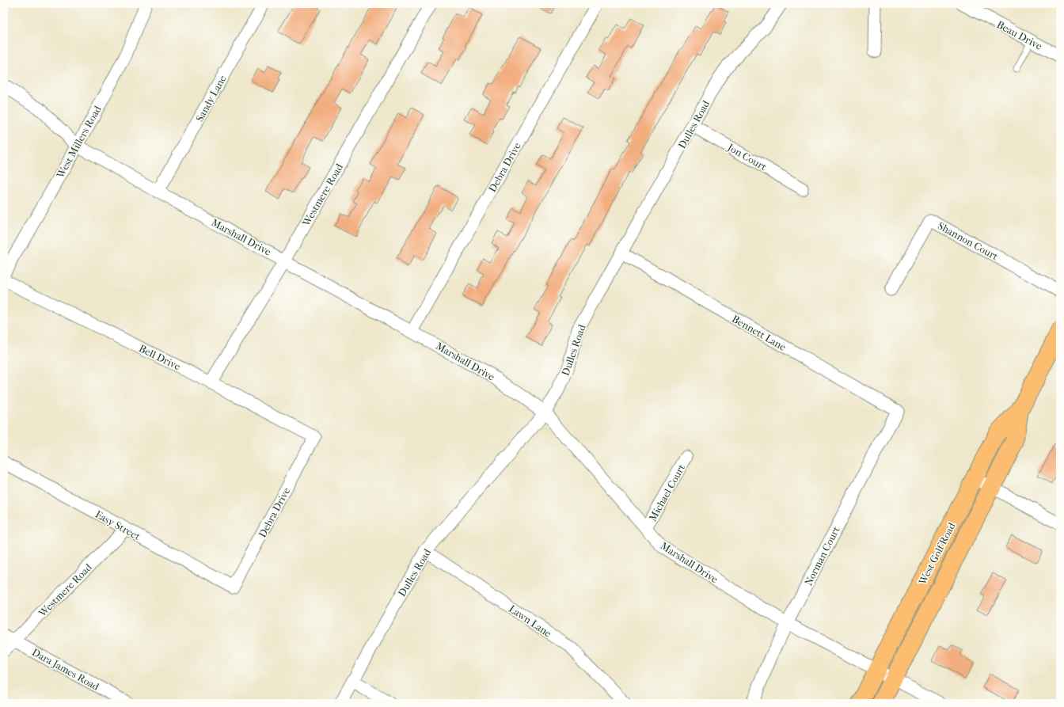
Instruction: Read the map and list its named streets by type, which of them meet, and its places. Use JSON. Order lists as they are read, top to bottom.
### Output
{
  "streets": {
    "main road": ["West Golf Road"],
    "street": [
      "Beau Drive",
      "Sandy Lane",
      "Dulles Road",
      "West Millers Road",
      "Jon Court",
      "Debra Drive",
      "Westmere Road",
      "Marshall Drive",
      "Shannon Court",
      "Bennett Lane",
      "Bell Drive",
      "Michael Court",
      "Easy Street",
      "Norman Court",
      "Lawn Lane",
      "Dara James Road"
    ]
  },
  "crossings": [
    ["Sandy Lane", "Marshall Drive"],
    ["Dulles Road", "Jon Court"],
    ["Dulles Road", "Marshall Drive"],
    ["Dulles Road", "Bennett Lane"],
    ["Dulles Road", "Lawn Lane"],
    ["West Millers Road", "Marshall Drive"],
    ["Debra Drive", "Marshall Drive"],
    ["Debra Drive", "Bell Drive"],
    ["Debra Drive", "Easy Street"],
    ["Westmere Road", "Marshall Drive"],
    ["Westmere Road", "Bell Drive"],
    ["Westmere Road", "Easy Street"],
    ["Westmere Road", "Dara James Road"],
    ["Marshall Drive", "Michael Court"],
    ["Marshall Drive", "West Golf Road"],
    ["Marshall Drive", "Norman Court"],
    ["Bennett Lane", "Norman Court"]
  ]
}
